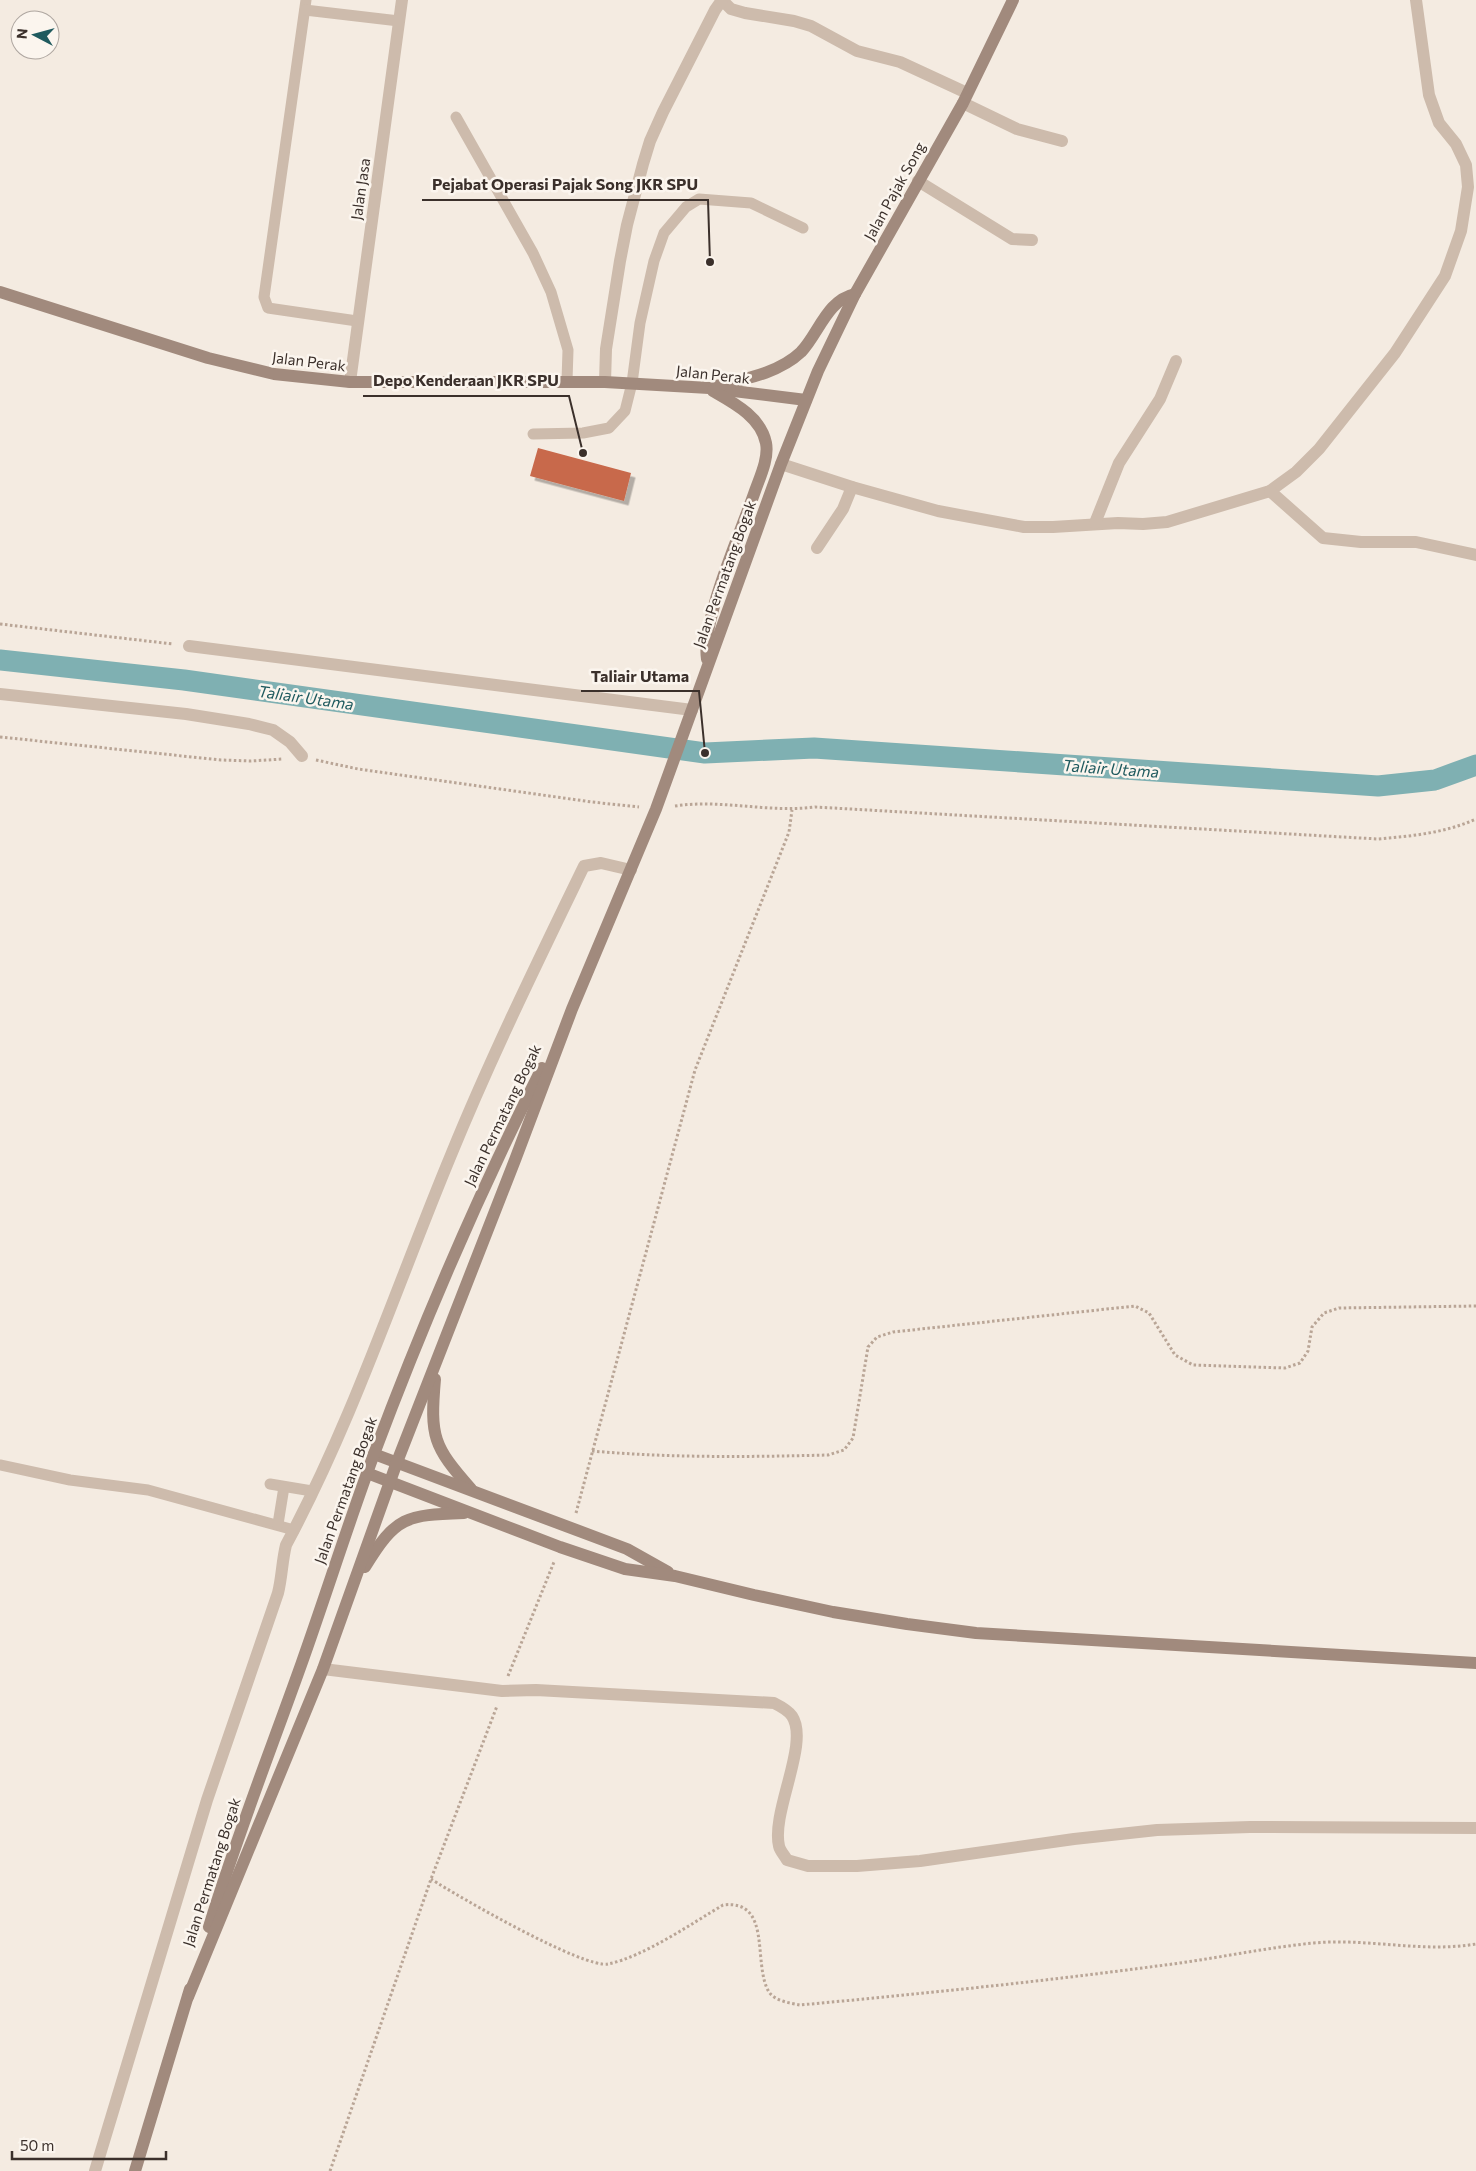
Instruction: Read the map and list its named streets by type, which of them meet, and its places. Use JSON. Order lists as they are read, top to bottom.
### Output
{
  "streets": {
    "street": [
      "Jalan Jasa",
      "Jalan Pajak Song",
      "Jalan Perak",
      "Jalan Permatang Bogak"
    ]
  },
  "crossings": [
    ["Jalan Jasa", "Jalan Perak"],
    ["Jalan Pajak Song", "Jalan Perak"],
    ["Jalan Pajak Song", "Jalan Permatang Bogak"],
    ["Jalan Perak", "Jalan Permatang Bogak"]
  ],
  "water": ["Taliair Utama"],
  "places": ["Pejabat Operasi Pajak Song JKR SPU", "Depo Kenderaan JKR SPU", "Taliair Utama"],
  "scale_bar": "50 m",
  "north": "left"
}
